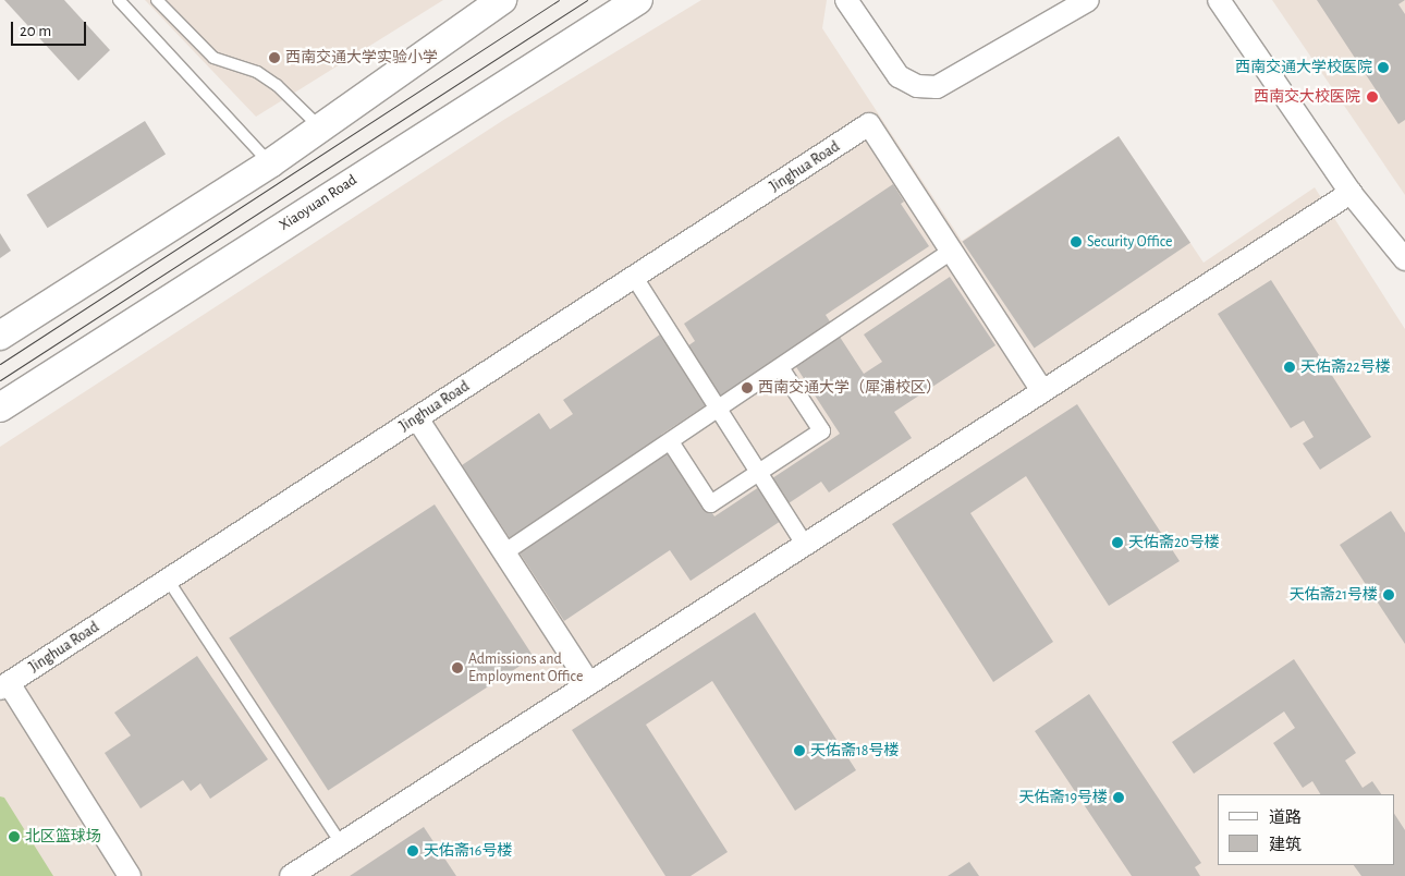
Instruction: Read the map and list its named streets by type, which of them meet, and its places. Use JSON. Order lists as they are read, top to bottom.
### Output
{
  "streets": {
    "street": ["Jinghua Road", "Xiaoyuan Road"]
  },
  "places": [
    "西南交通大学实验小学",
    "西南交通大学校医院",
    "西南交大校医院",
    "Security Office",
    "天佑斋22号楼",
    "西南交通大学（犀浦校区）",
    "天佑斋20号楼",
    "天佑斋21号楼",
    "Admissions and Employment Office",
    "天佑斋18号楼",
    "天佑斋19号楼",
    "北区篮球场",
    "天佑斋16号楼"
  ],
  "legend": ["道路", "建筑"],
  "scale_bar": "20 m"
}
